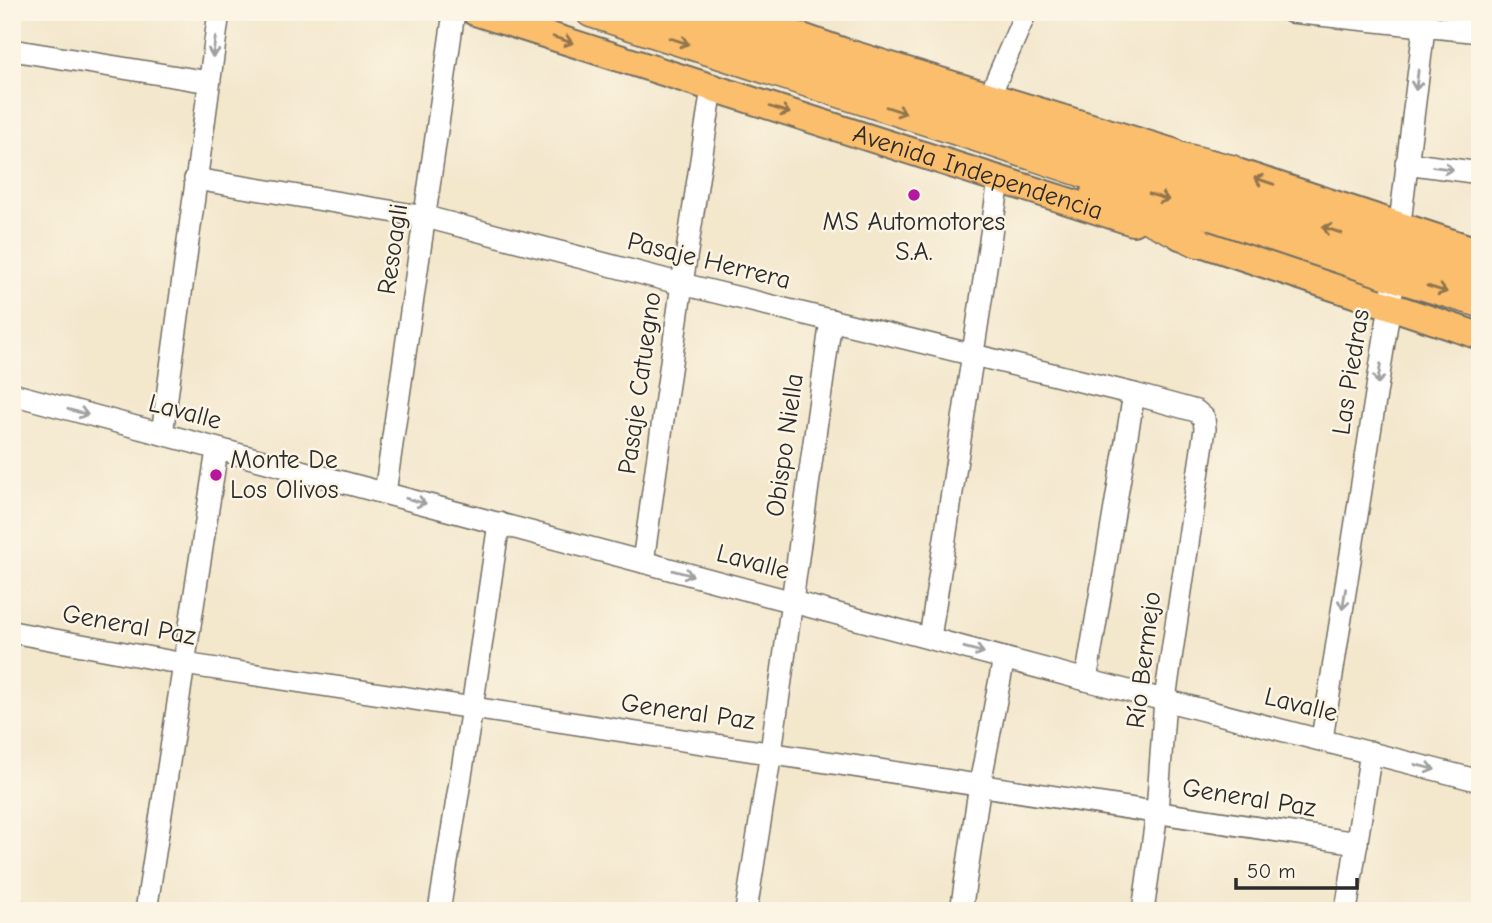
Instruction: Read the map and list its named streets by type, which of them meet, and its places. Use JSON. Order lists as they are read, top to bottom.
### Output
{
  "streets": {
    "highway": ["Avenida Independencia"],
    "street": [
      "Resoagli",
      "Pasaje Herrera",
      "Las Piedras",
      "Pasaje Catuegno",
      "Lavalle",
      "Obispo Niella",
      "General Paz",
      "Río Bermejo"
    ]
  },
  "crossings": [
    ["Avenida Independencia", "Las Piedras"],
    ["Avenida Independencia", "Pasaje Catuegno"],
    ["Resoagli", "Pasaje Herrera"],
    ["Resoagli", "Lavalle"],
    ["Pasaje Herrera", "Pasaje Catuegno"],
    ["Pasaje Herrera", "Obispo Niella"],
    ["Pasaje Herrera", "Río Bermejo"],
    ["Las Piedras", "Lavalle"],
    ["Pasaje Catuegno", "Lavalle"],
    ["Lavalle", "Obispo Niella"],
    ["Lavalle", "Río Bermejo"],
    ["Obispo Niella", "General Paz"],
    ["General Paz", "Río Bermejo"]
  ],
  "one_way": ["Las Piedras", "Lavalle"],
  "places": ["MS Automotores S.A.", "Monte De Los Olivos"],
  "scale_bar": "50 m"
}
